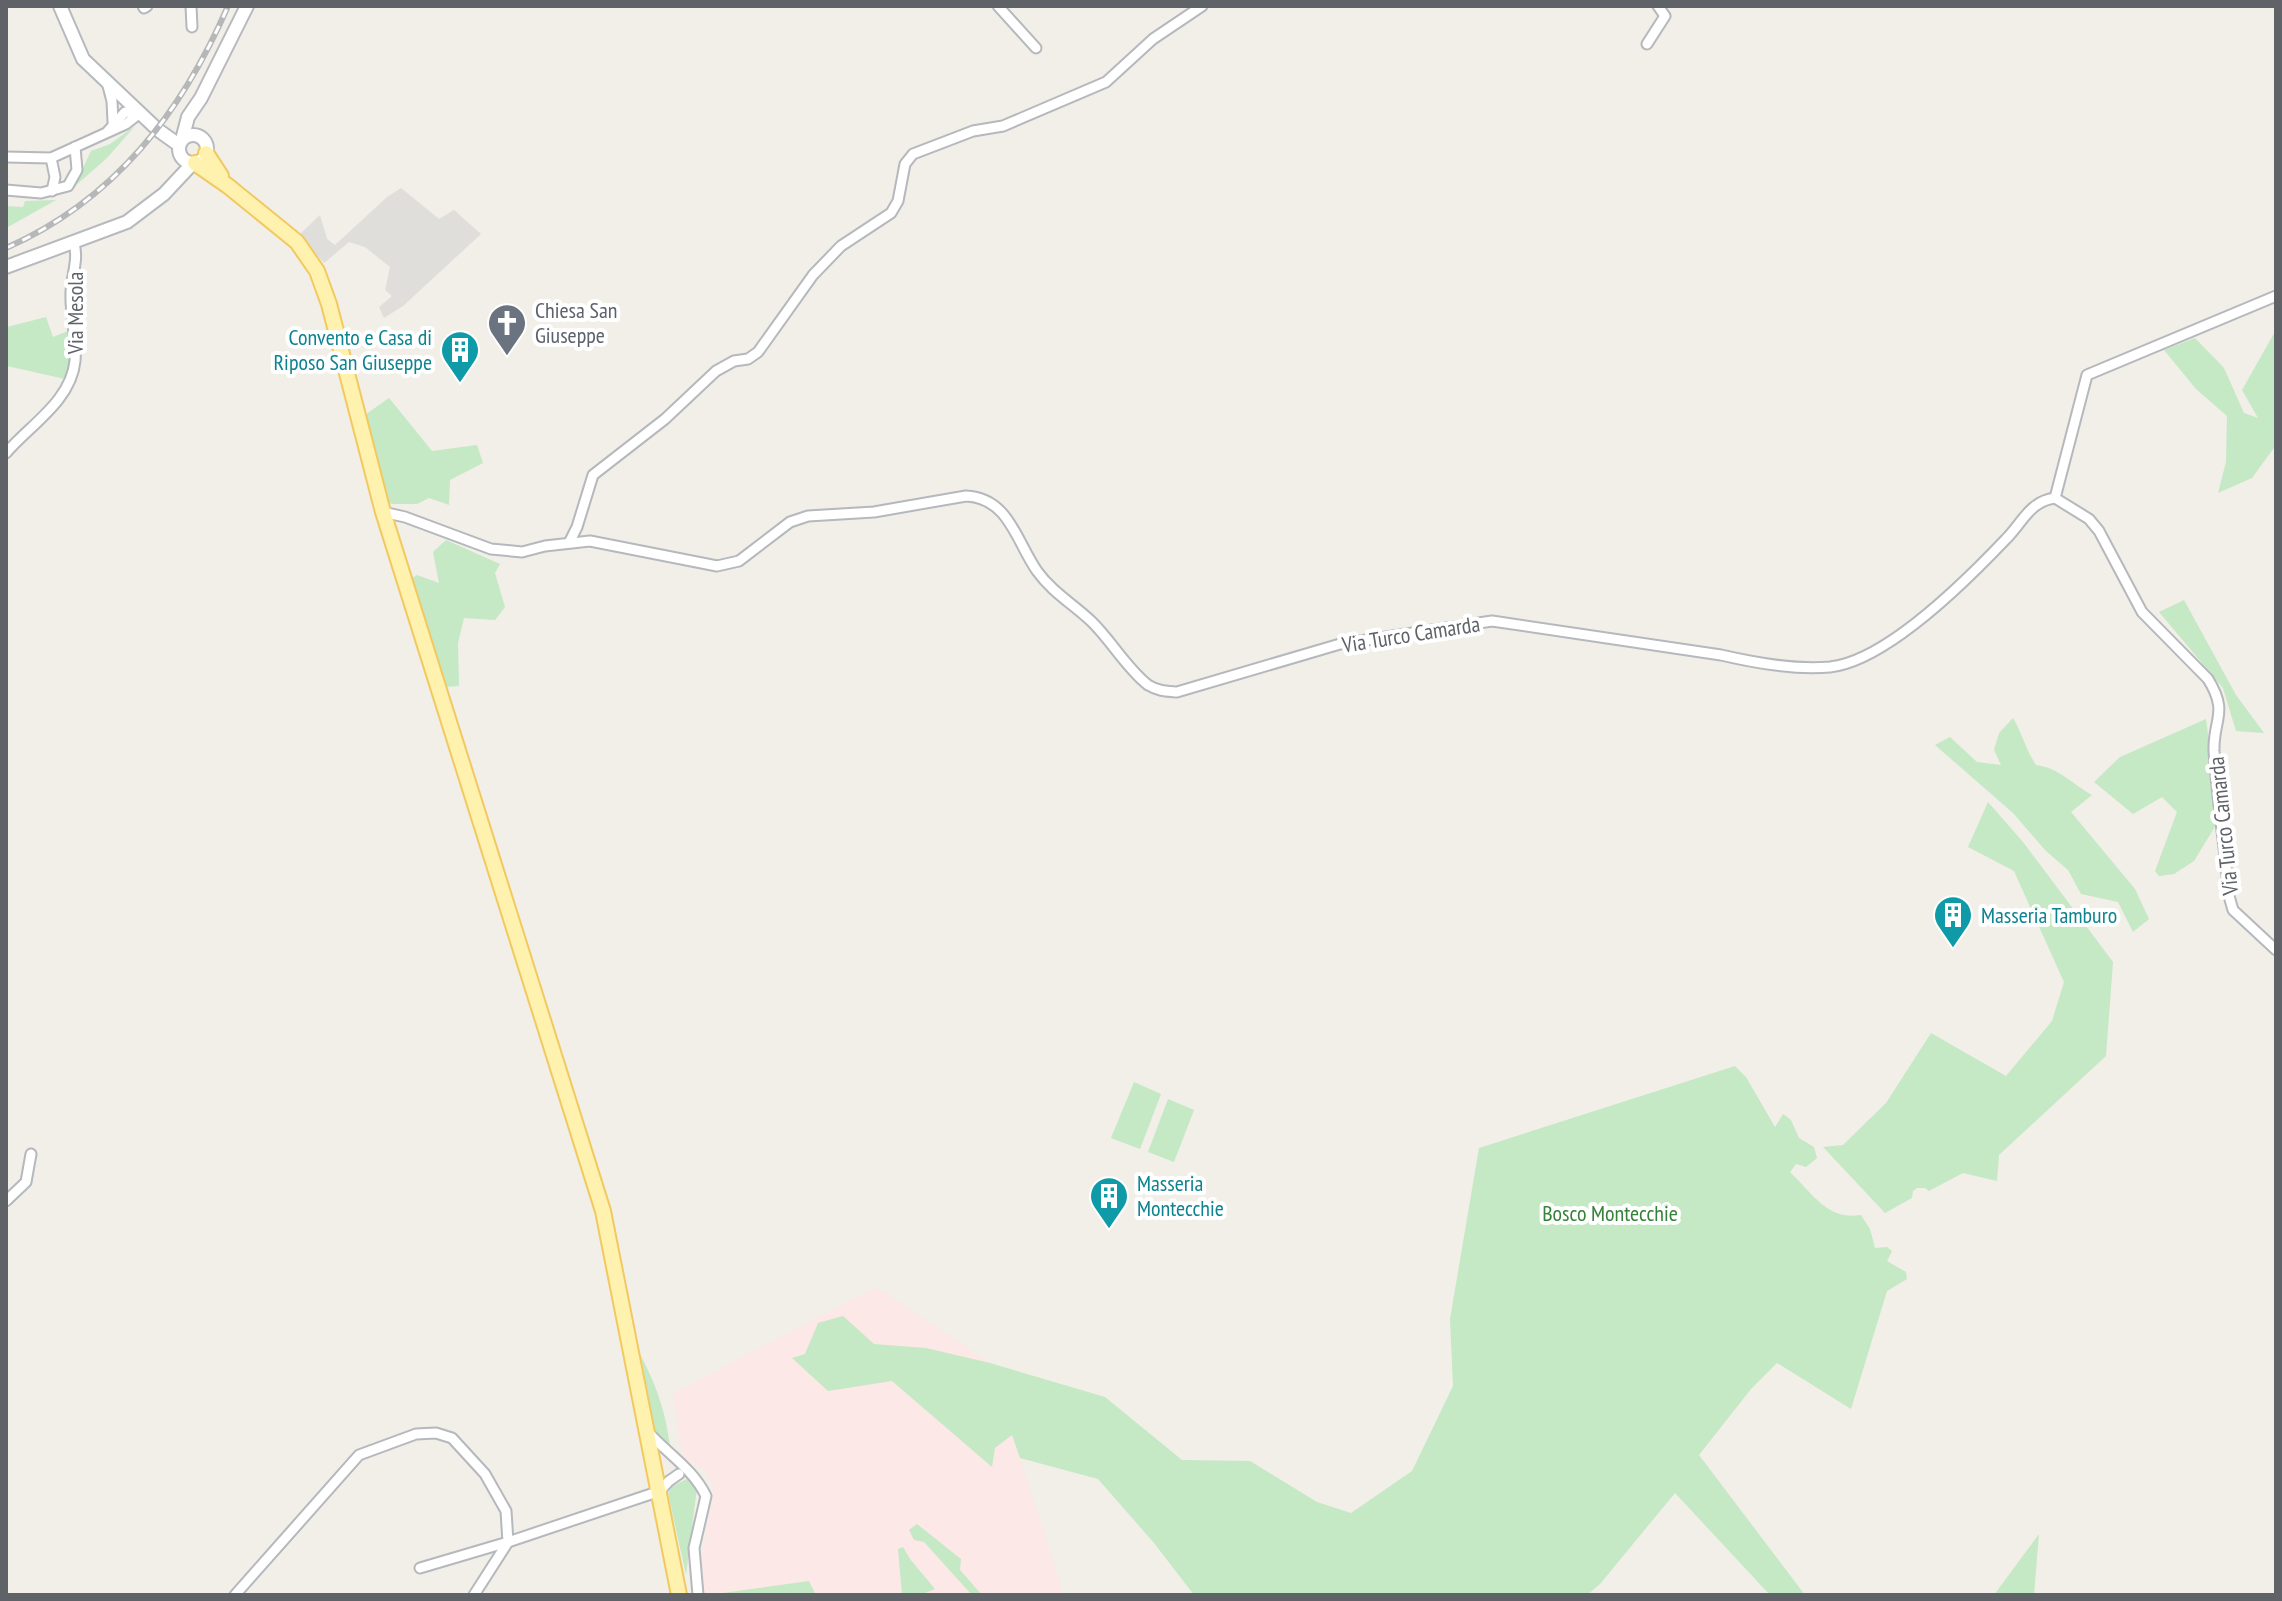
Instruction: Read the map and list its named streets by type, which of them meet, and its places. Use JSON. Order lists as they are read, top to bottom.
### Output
{
  "streets": {
    "street": ["Via Mesola", "Via Turco Camarda"]
  },
  "parks": ["Bosco Montecchie"],
  "places": {
    "church": ["Chiesa San Giuseppe"],
    "building": ["Convento e Casa di Riposo San Giuseppe", "Masseria Tamburo", "Masseria Montecchie"]
  }
}
